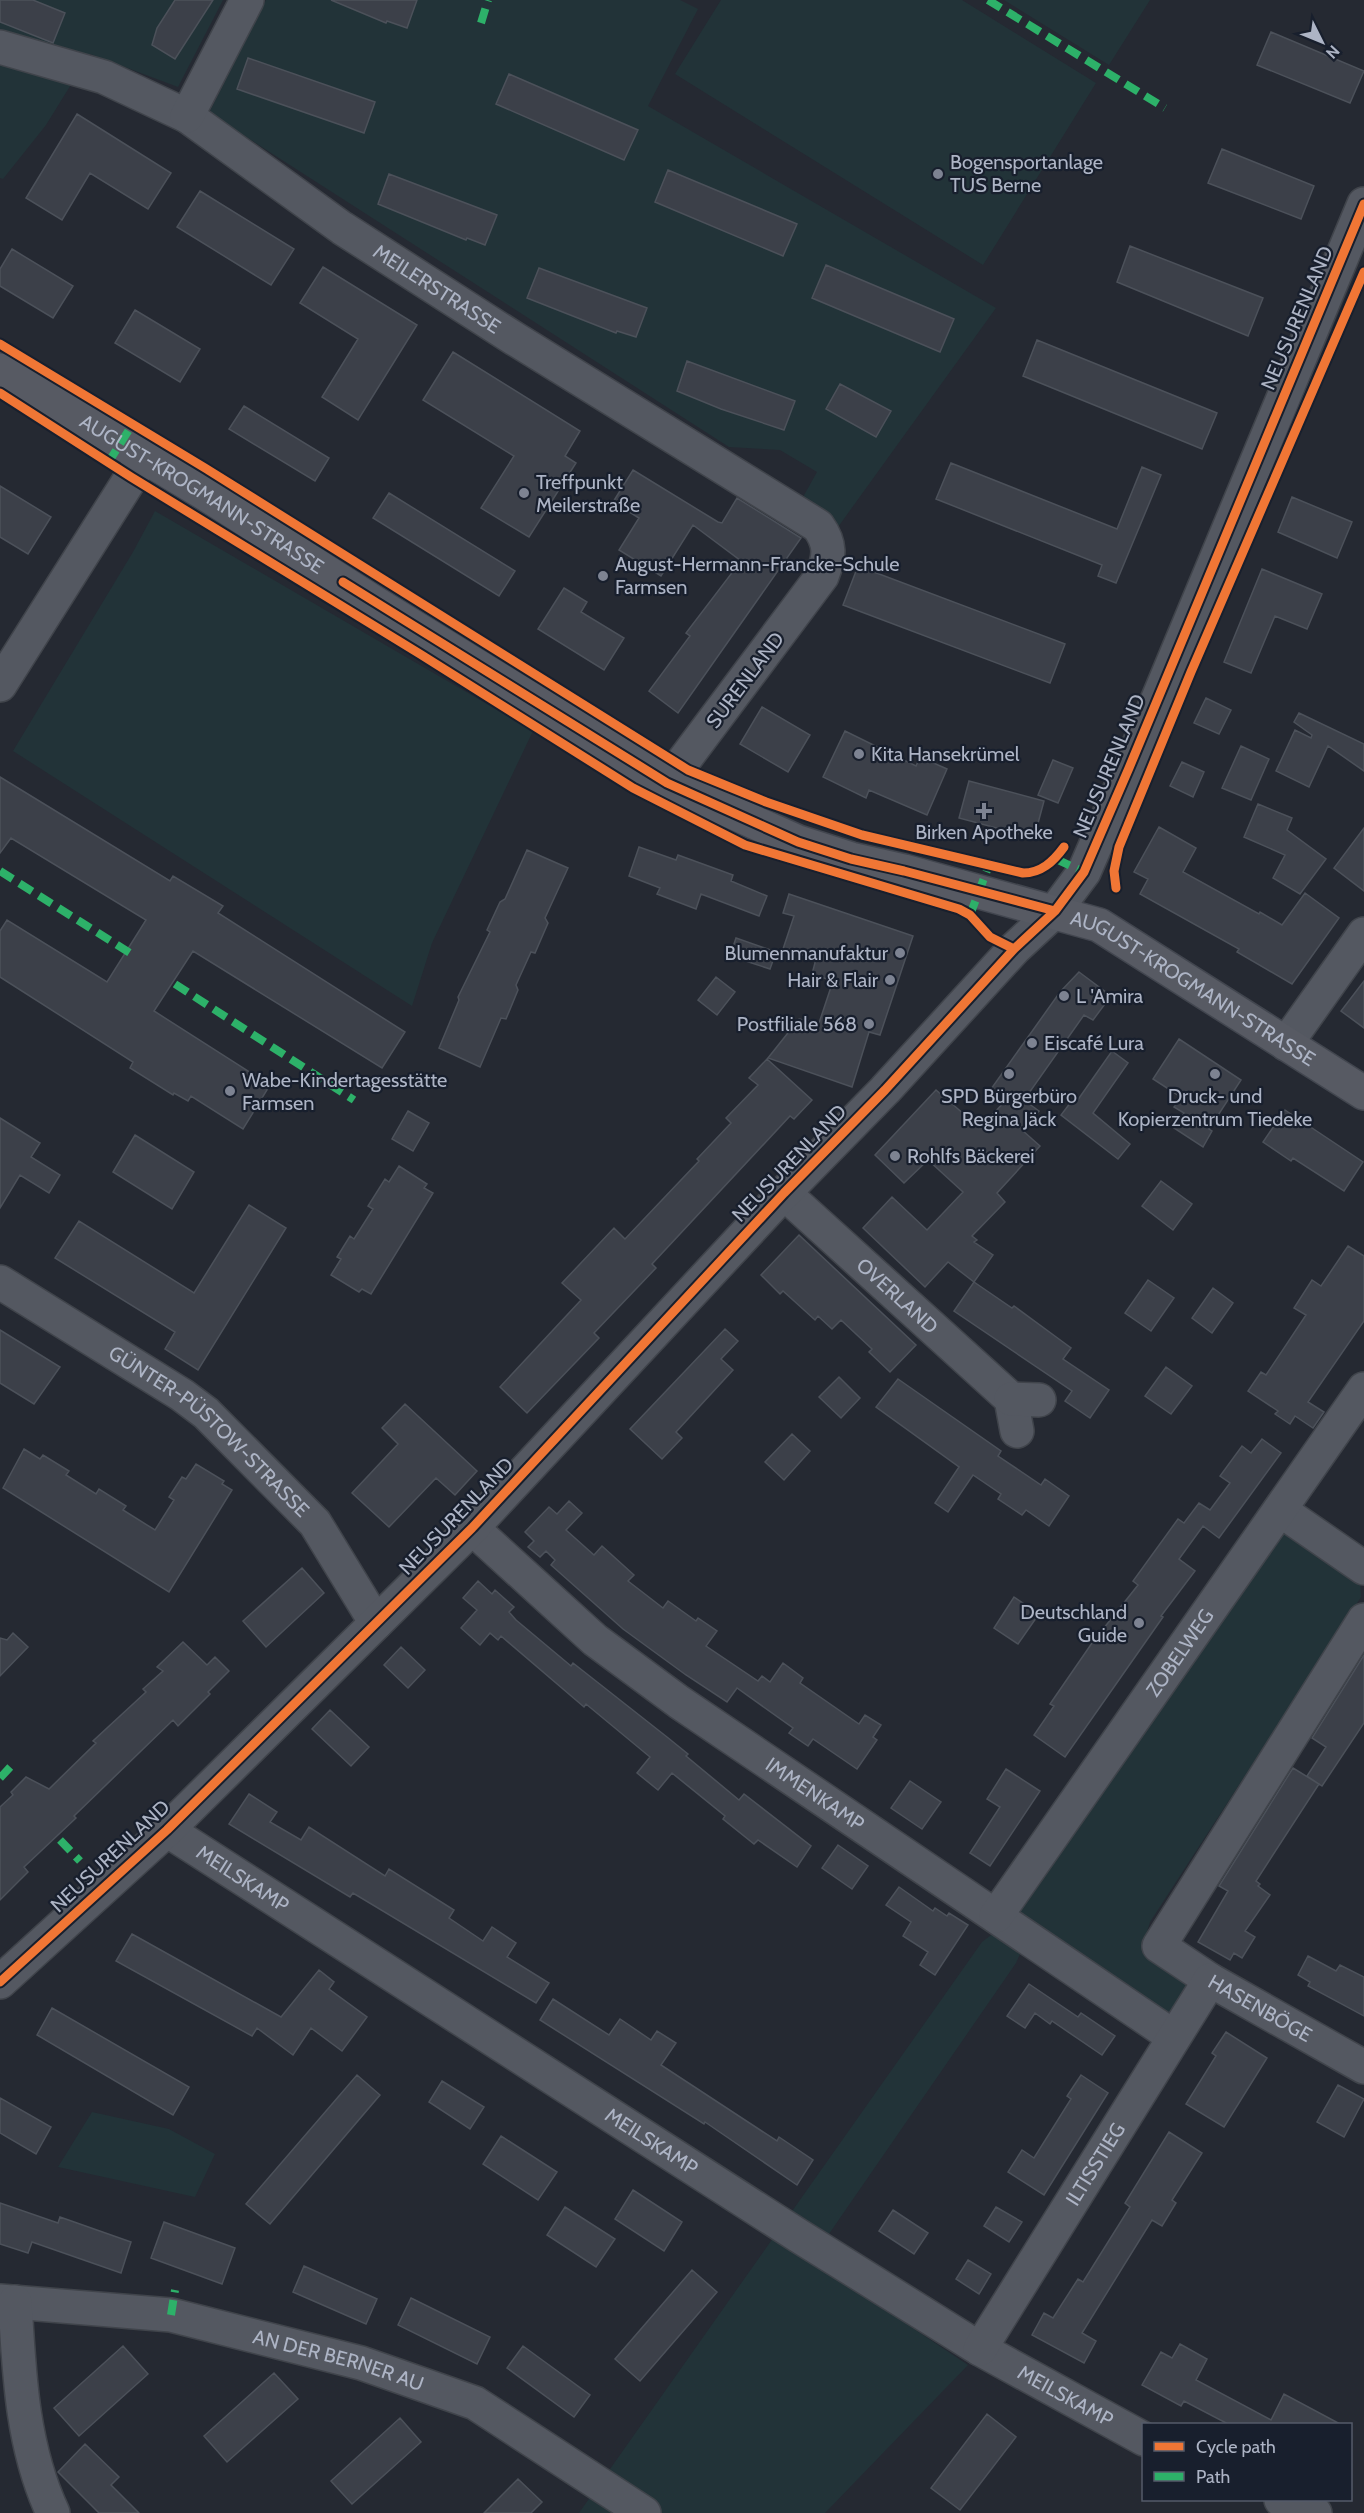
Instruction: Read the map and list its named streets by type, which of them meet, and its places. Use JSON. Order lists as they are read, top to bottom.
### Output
{
  "streets": {
    "main road": ["AUGUST-KROGMANN-STRASSE"],
    "street": [
      "MEILERSTRASSE",
      "NEUSURENLAND",
      "SURENLAND",
      "OVERLAND",
      "GÜNTER-PÜSTOW-STRASSE",
      "ZOBELWEG",
      "IMMENKAMP",
      "MEILSKAMP",
      "HASENBÖGE",
      "ILTISSTIEG",
      "AN DER BERNER AU"
    ]
  },
  "crossings": [
    ["MEILERSTRASSE", "SURENLAND"],
    ["NEUSURENLAND", "AUGUST-KROGMANN-STRASSE"],
    ["NEUSURENLAND", "OVERLAND"],
    ["NEUSURENLAND", "GÜNTER-PÜSTOW-STRASSE"],
    ["NEUSURENLAND", "IMMENKAMP"],
    ["NEUSURENLAND", "MEILSKAMP"],
    ["AUGUST-KROGMANN-STRASSE", "SURENLAND"],
    ["ZOBELWEG", "IMMENKAMP"],
    ["IMMENKAMP", "ILTISSTIEG"],
    ["MEILSKAMP", "ILTISSTIEG"],
    ["HASENBÖGE", "ILTISSTIEG"]
  ],
  "places": {
    "other": [
      "Bogensportanlage TUS Berne",
      "Treffpunkt Meilerstraße",
      "August-Hermann-Francke-Schule Farmsen",
      "Kita Hansekrümel",
      "Blumenmanufaktur",
      "Hair & Flair",
      "L 'Amira",
      "Postfiliale 568",
      "Eiscafé Lura",
      "SPD Bürgerbüro Regina Jäck",
      "Druck- und Kopierzentrum Tiedeke",
      "Wabe-Kindertagesstätte Farmsen",
      "Rohlfs Bäckerei",
      "Deutschland Guide"
    ],
    "health": ["Birken Apotheke"]
  },
  "legend": ["Cycle path", "Path"],
  "north": "bottom right"
}
